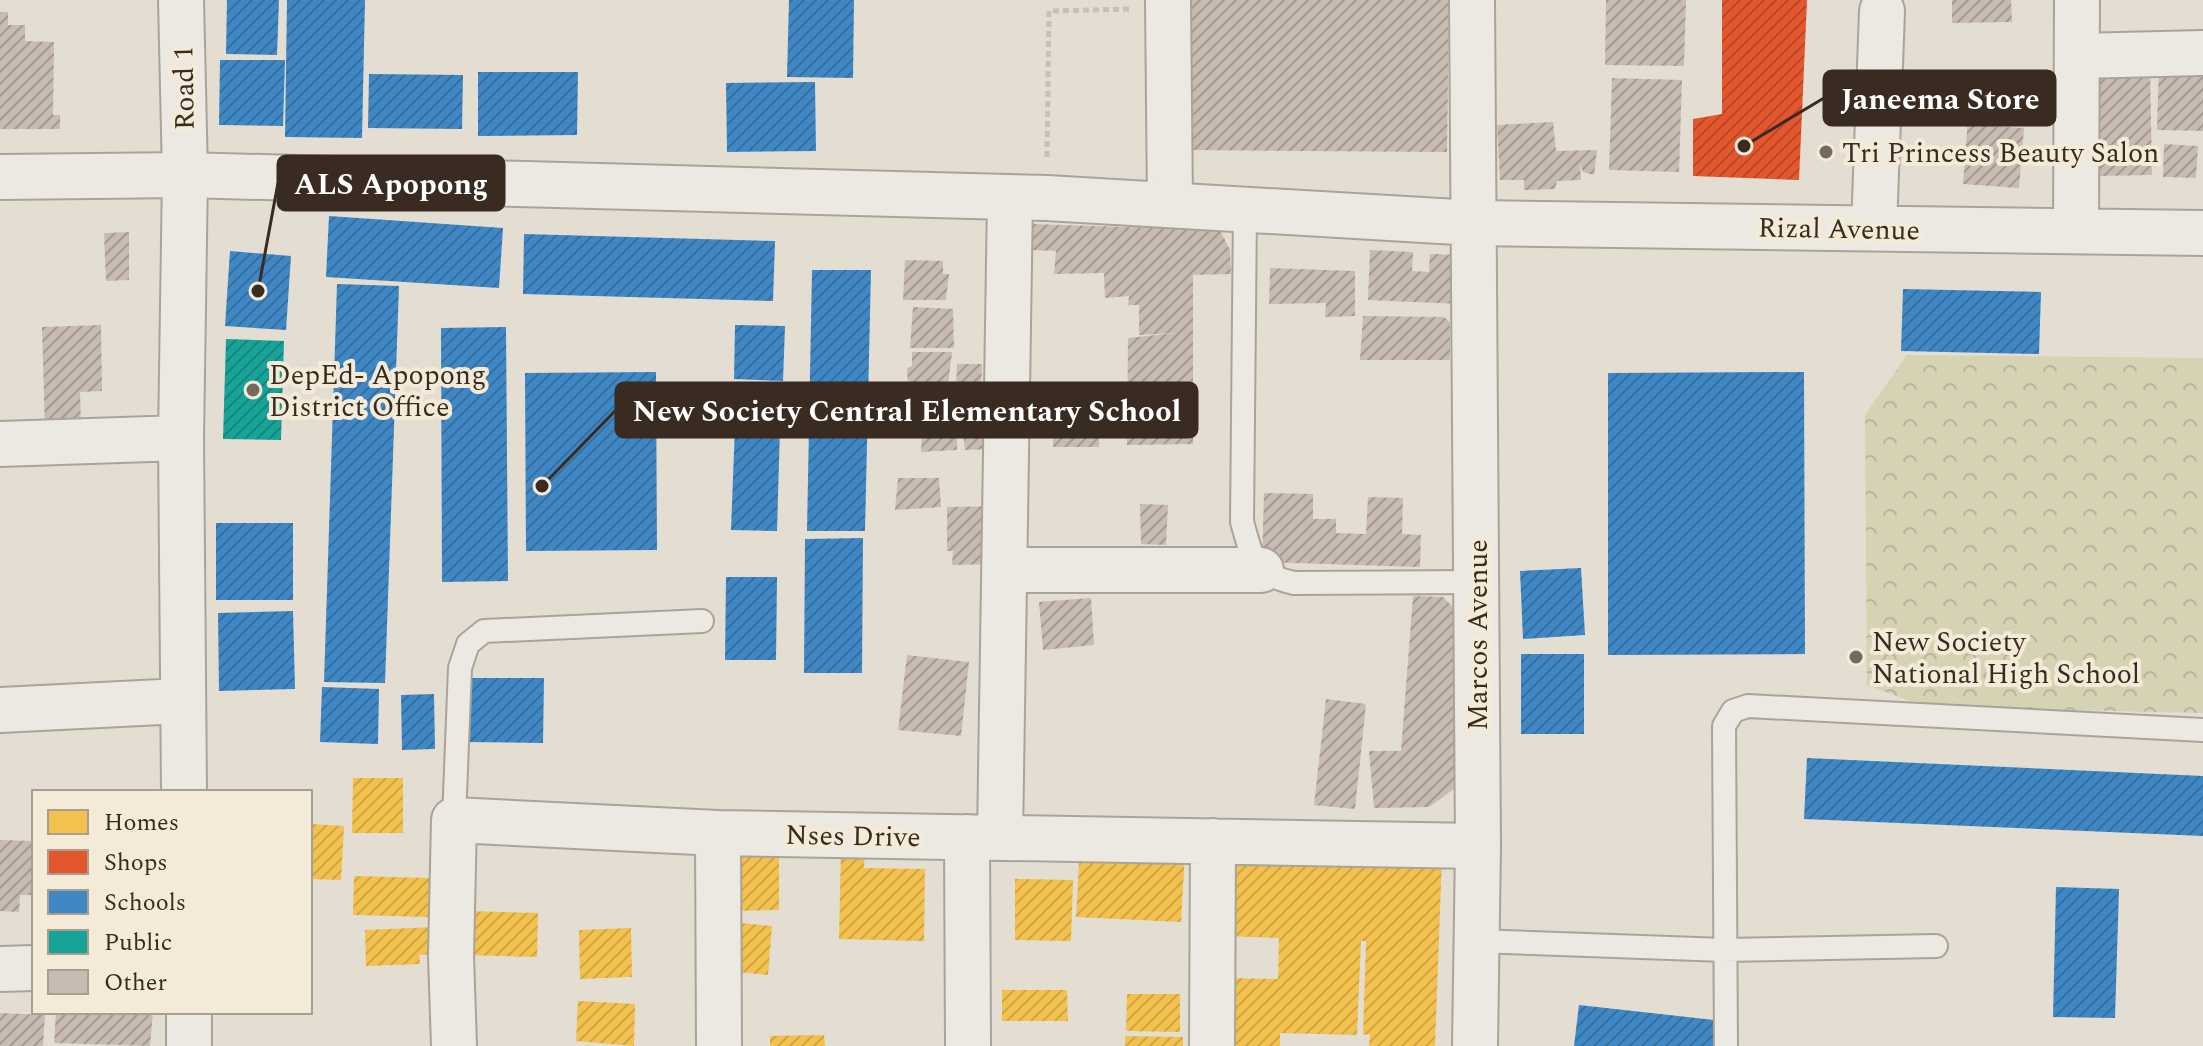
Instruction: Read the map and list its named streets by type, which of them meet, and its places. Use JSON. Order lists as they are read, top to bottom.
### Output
{
  "streets": {
    "street": [
      "Road 1",
      "Rizal Avenue",
      "Marcos Avenue",
      "Nses Drive"
    ]
  },
  "crossings": [
    ["Road 1", "Rizal Avenue"],
    ["Rizal Avenue", "Marcos Avenue"],
    ["Marcos Avenue", "Nses Drive"]
  ],
  "places": [
    "Janeema Store",
    "Tri Princess Beauty Salon",
    "ALS Apopong",
    "DepEd- Apopong District Office",
    "New Society Central Elementary School",
    "New Society National High School"
  ],
  "legend": [
    "Homes",
    "Shops",
    "Schools",
    "Public",
    "Other"
  ]
}
